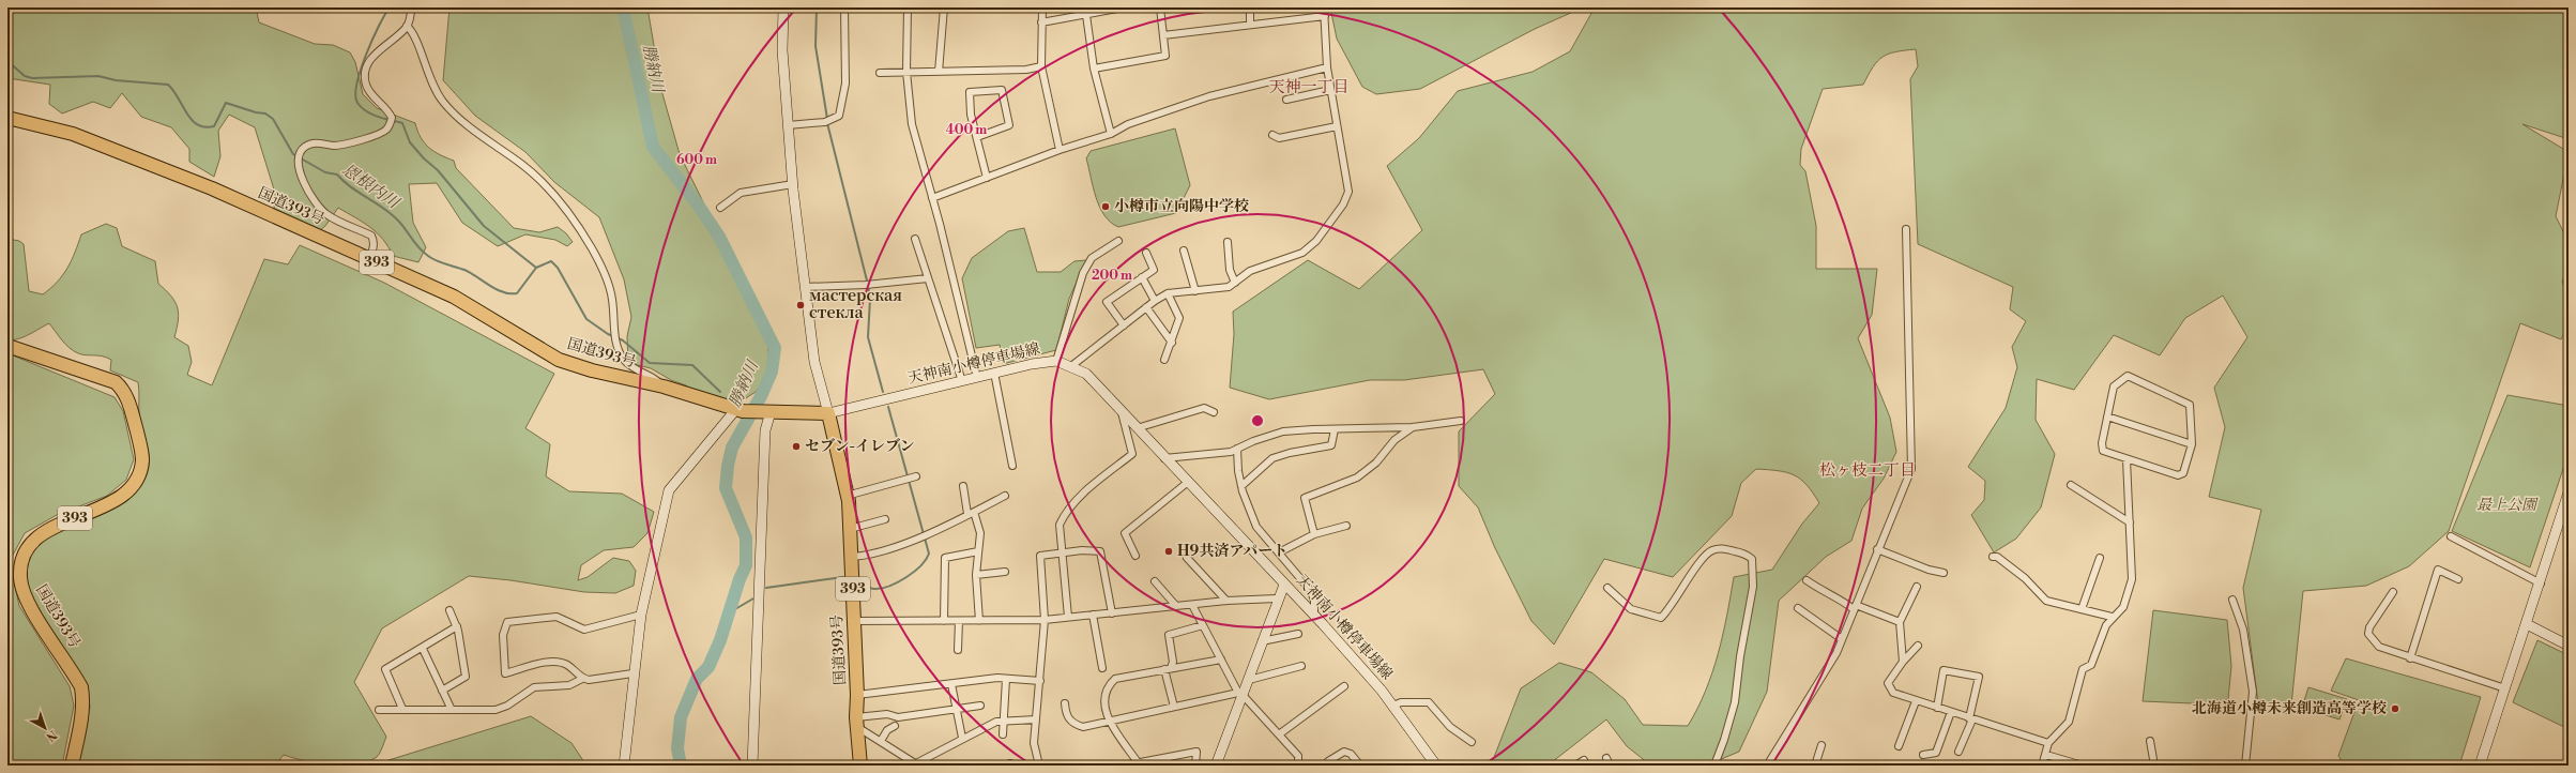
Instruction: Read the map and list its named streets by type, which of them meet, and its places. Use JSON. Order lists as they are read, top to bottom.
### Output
{
  "streets": {
    "highway": ["国道393号", "393"],
    "street": ["天神南小樽停車場線"]
  },
  "crossings": [
    ["国道393号", "天神南小樽停車場線"]
  ],
  "districts": ["天神一丁目", "松ヶ枝二丁目"],
  "water": ["勝納川", "恩根内川"],
  "parks": ["最上公園"],
  "places": [
    "小樽市立向陽中学校",
    "мастерская стекла",
    "セブン-イレブン",
    "H9共済アパート",
    "北海道小樽未来創造高等学校"
  ],
  "north": "bottom right",
  "rings": ["400 m", "600 m", "200 m"]
}
